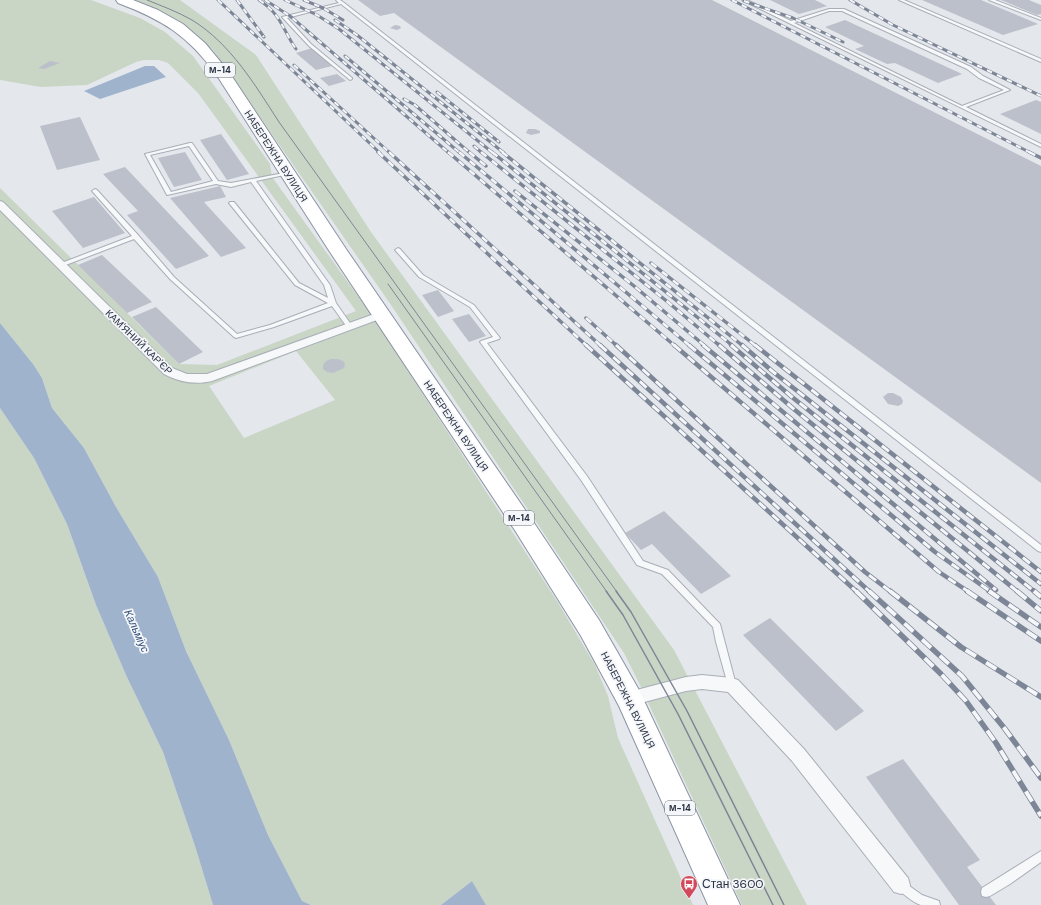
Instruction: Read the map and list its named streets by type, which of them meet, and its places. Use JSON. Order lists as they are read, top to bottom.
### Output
{
  "streets": {
    "highway": ["М-14", "НАБЕРЕЖНА ВУЛИЦЯ"],
    "street": ["КАМ'ЯНИЙ КАР'ЄР"]
  },
  "crossings": [
    ["НАБЕРЕЖНА ВУЛИЦЯ", "КАМ'ЯНИЙ КАР'ЄР"]
  ],
  "water": ["Кальміус"],
  "places": {
    "bus stop": ["Стан 3600"]
  }
}
